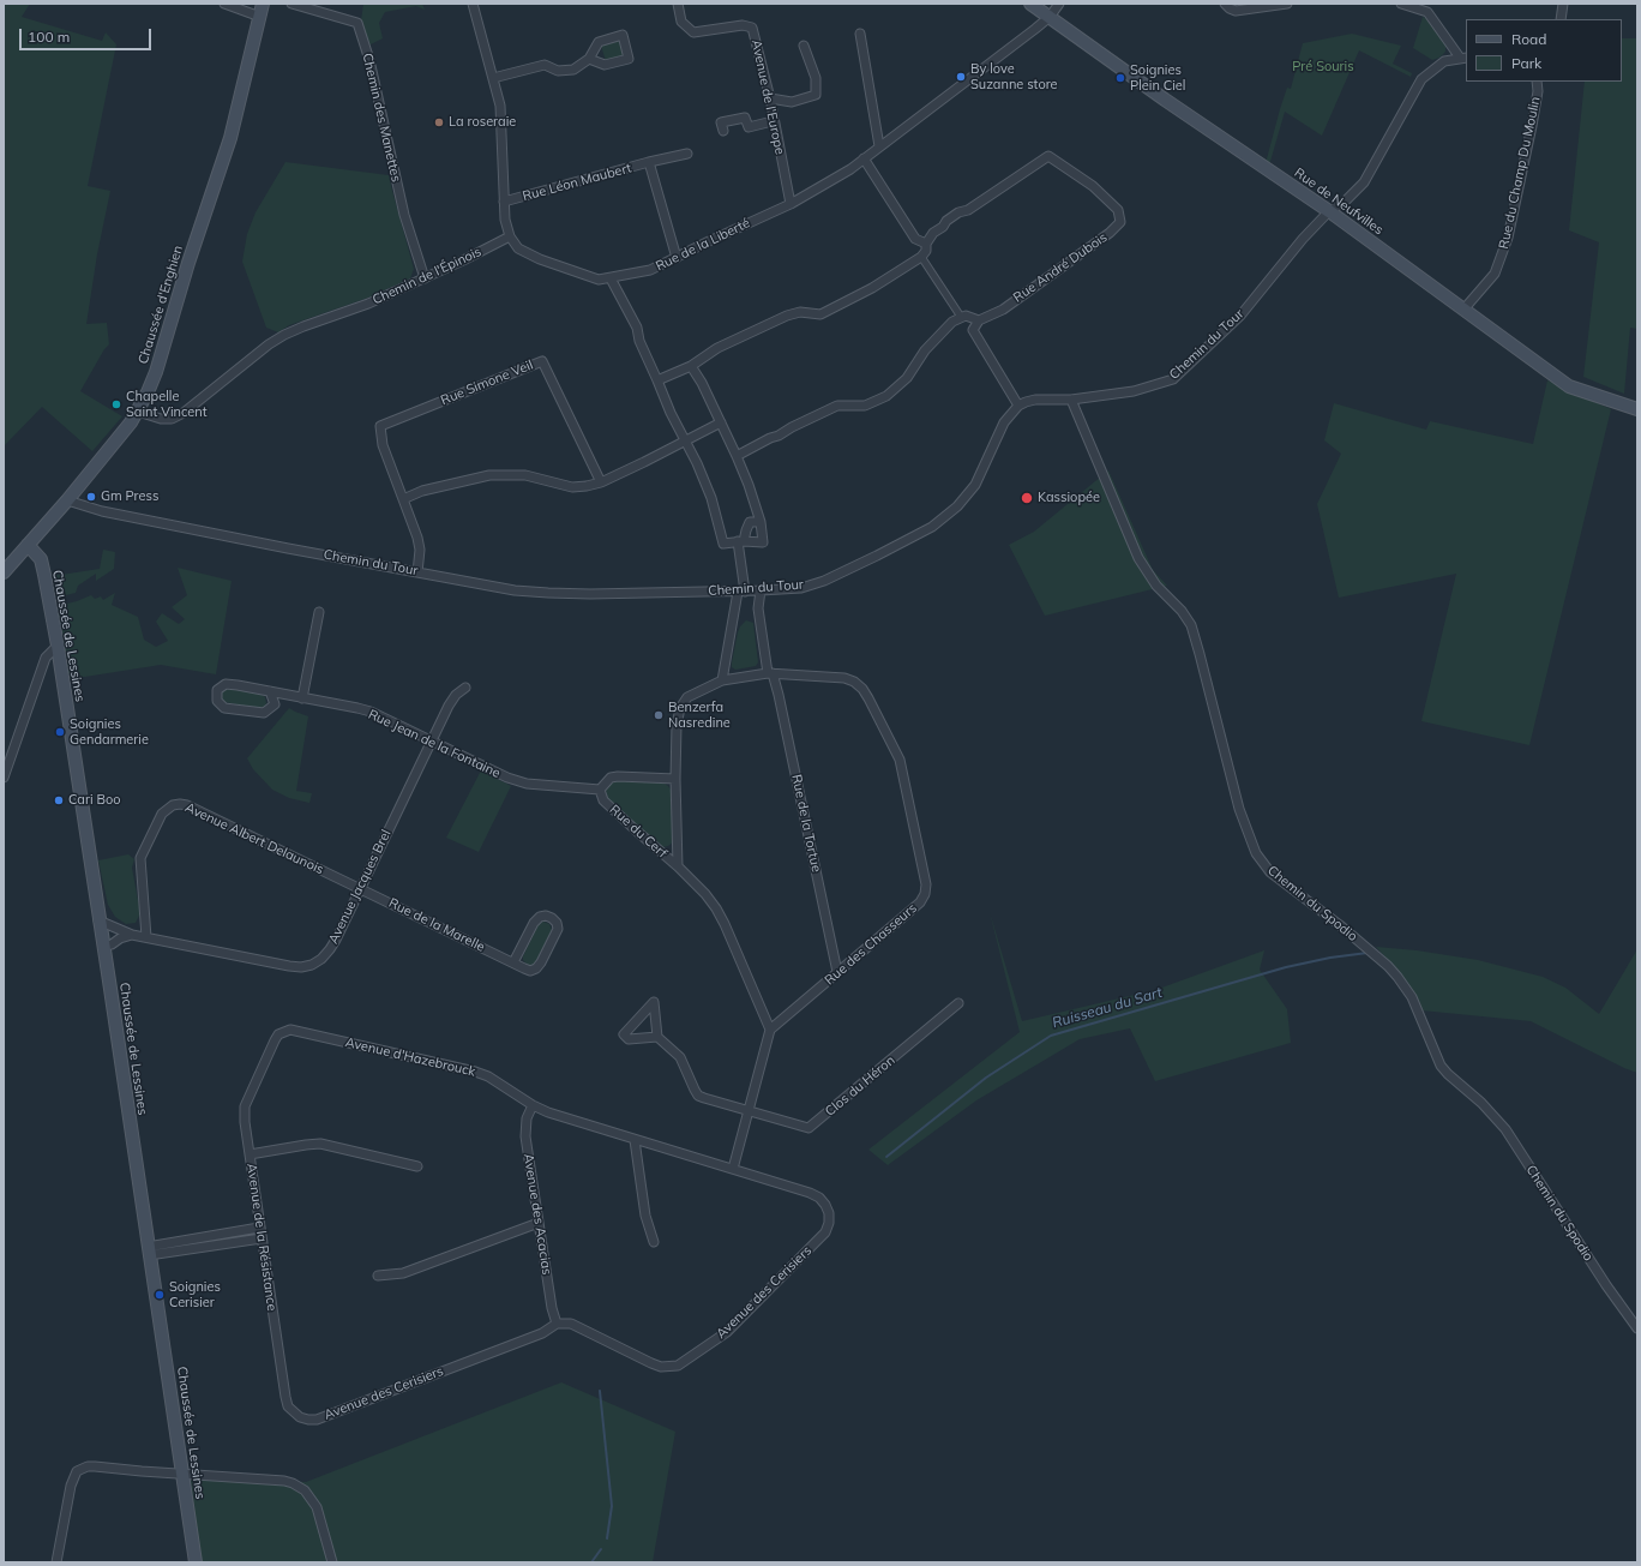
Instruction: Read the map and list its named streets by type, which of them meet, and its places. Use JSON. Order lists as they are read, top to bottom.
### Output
{
  "streets": {
    "main road": ["Rue de Neufvilles", "Chaussée d'Enghien", "Chaussée de Lessines"],
    "street": [
      "Avenue de l'Europe",
      "Chemin des Manettes",
      "Rue du Champ Du Moulin",
      "Rue Léon Maubert",
      "Rue de la Liberté",
      "Rue André Dubois",
      "Chemin de l'Épinois",
      "Chemin du Tour",
      "Rue Simone Veil",
      "Rue Jean de la Fontaine",
      "Rue de la Tortue",
      "Rue du Cerf",
      "Avenue Albert Delaunois",
      "Avenue Jacques Brel",
      "Chemin du Spodio",
      "Rue de la Marelle",
      "Rue des Chasseurs",
      "Avenue d'Hazebrouck",
      "Clos du Héron",
      "Avenue des Acacias",
      "Avenue de la Résistance",
      "Avenue des Cerisiers"
    ]
  },
  "crossings": [
    ["Avenue de l'Europe", "Rue de la Liberté"],
    ["Chemin des Manettes", "Chemin de l'Épinois"],
    ["Rue du Champ Du Moulin", "Rue de Neufvilles"],
    ["Rue Léon Maubert", "Rue de la Liberté"],
    ["Rue de Neufvilles", "Rue de la Liberté"],
    ["Rue de Neufvilles", "Chemin du Tour"],
    ["Rue de la Liberté", "Chemin de l'Épinois"],
    ["Chemin de l'Épinois", "Chaussée d'Enghien"],
    ["Chaussée d'Enghien", "Chemin du Tour"],
    ["Chaussée d'Enghien", "Chaussée de Lessines"],
    ["Chemin du Tour", "Rue de la Tortue"],
    ["Chemin du Tour", "Chemin du Spodio"],
    ["Chaussée de Lessines", "Avenue Jacques Brel"],
    ["Chaussée de Lessines", "Avenue de la Résistance"],
    ["Rue Jean de la Fontaine", "Rue du Cerf"],
    ["Rue Jean de la Fontaine", "Avenue Jacques Brel"],
    ["Rue de la Tortue", "Rue du Cerf"],
    ["Rue de la Tortue", "Rue des Chasseurs"],
    ["Rue du Cerf", "Rue des Chasseurs"],
    ["Avenue Albert Delaunois", "Avenue Jacques Brel"],
    ["Avenue Albert Delaunois", "Rue de la Marelle"],
    ["Avenue Jacques Brel", "Rue de la Marelle"],
    ["Avenue d'Hazebrouck", "Avenue des Acacias"],
    ["Avenue d'Hazebrouck", "Avenue de la Résistance"],
    ["Avenue d'Hazebrouck", "Avenue des Cerisiers"],
    ["Avenue des Acacias", "Avenue des Cerisiers"],
    ["Avenue de la Résistance", "Avenue des Cerisiers"]
  ],
  "water": ["Ruisseau du Sart"],
  "parks": ["Pré Souris"],
  "places": [
    "By love Suzanne store",
    "Soignies Plein Ciel",
    "La roseraie",
    "Chapelle Saint Vincent",
    "Gm Press",
    "Kassiopée",
    "Benzerfa Nasredine",
    "Soignies Gendarmerie",
    "Cari Boo",
    "Soignies Cerisier"
  ],
  "legend": ["Road", "Park"],
  "scale_bar": "100 m"
}
